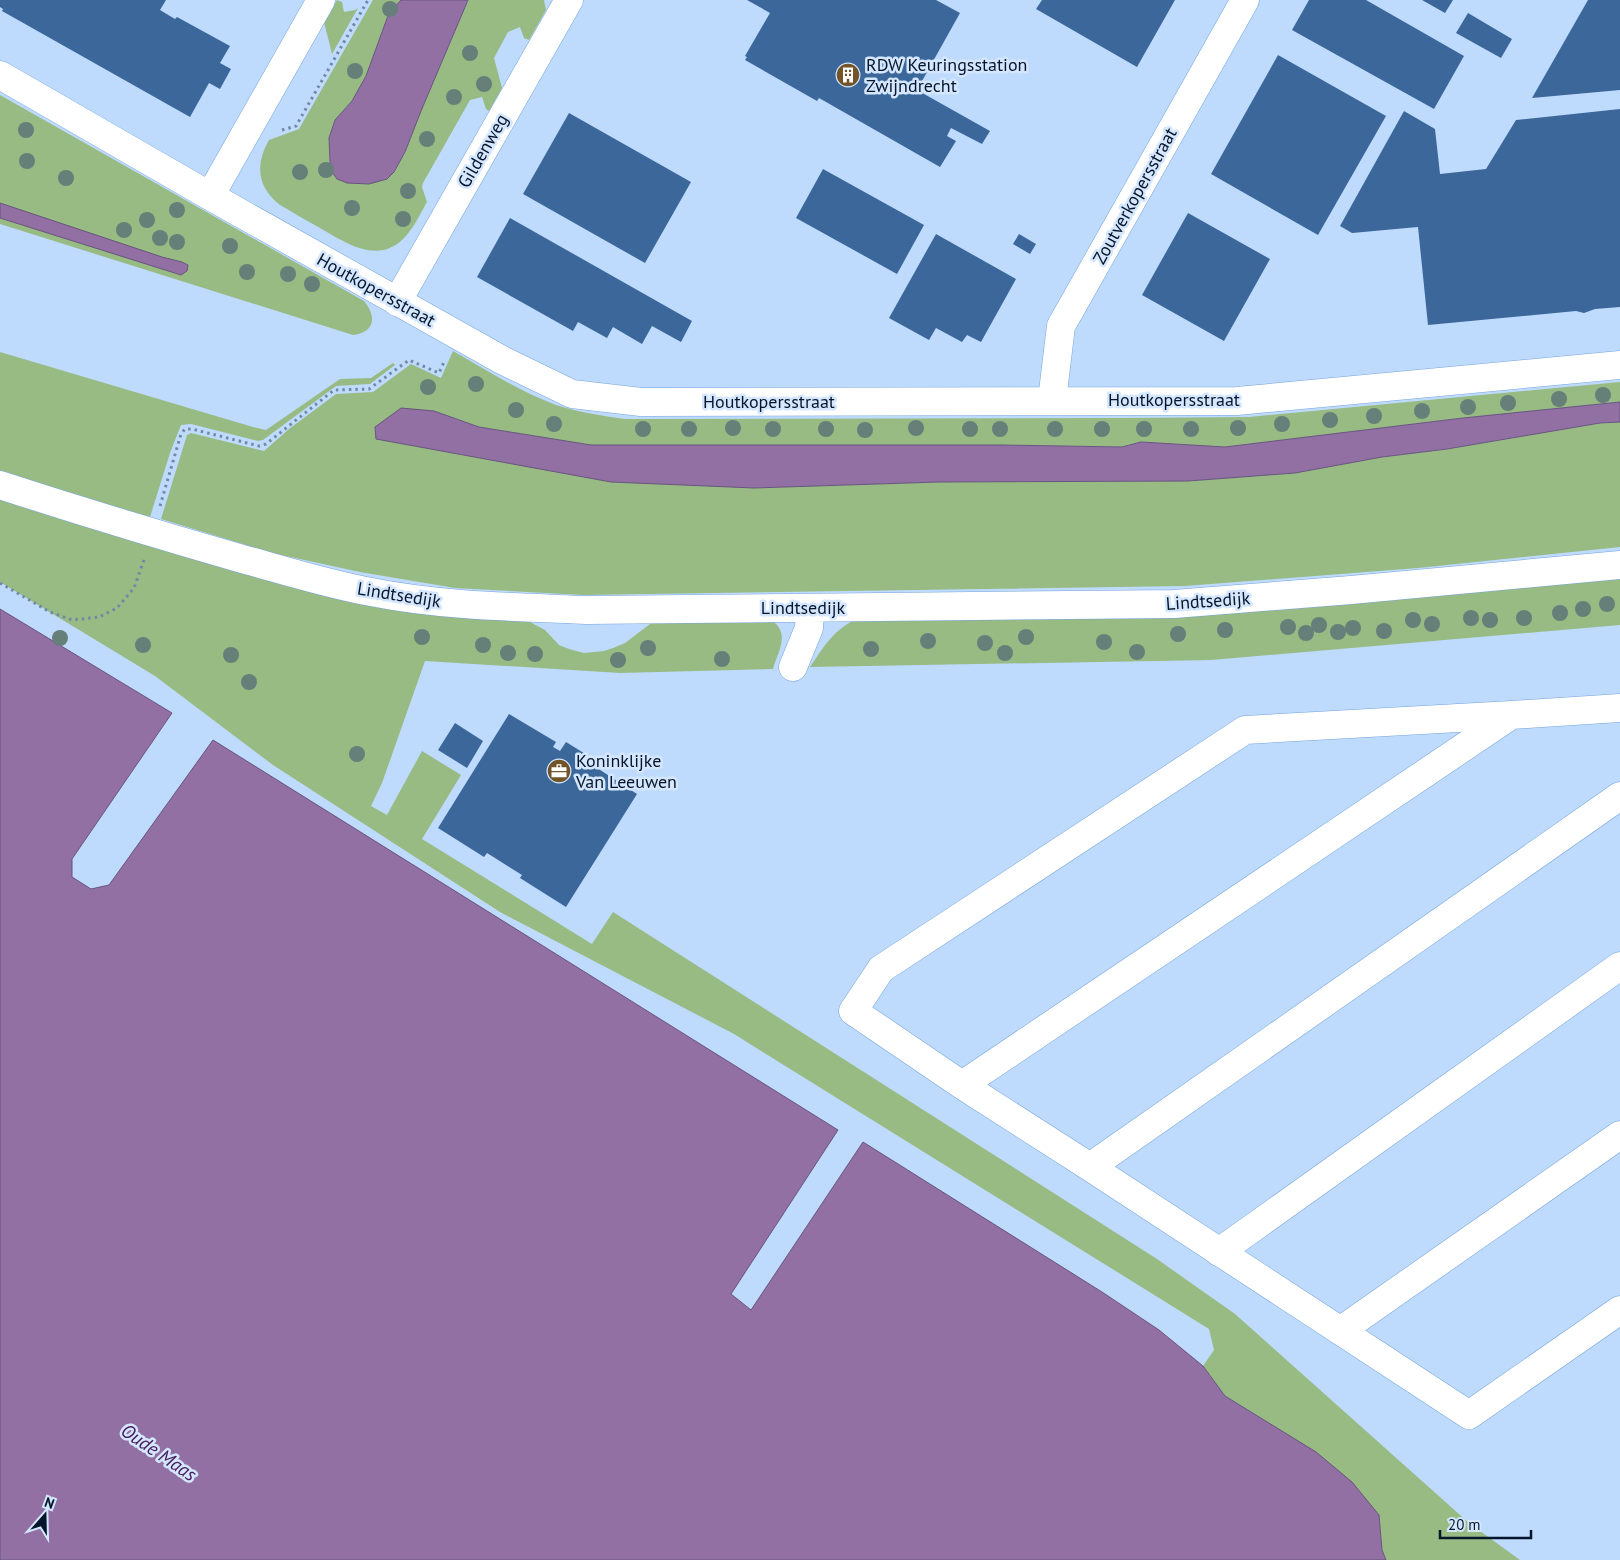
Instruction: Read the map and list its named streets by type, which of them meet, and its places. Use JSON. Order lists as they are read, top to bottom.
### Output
{
  "streets": {
    "street": [
      "Gildenweg",
      "Zoutverkopersstraat",
      "Houtkopersstraat",
      "Lindtsedijk"
    ]
  },
  "crossings": [
    ["Gildenweg", "Houtkopersstraat"],
    ["Zoutverkopersstraat", "Houtkopersstraat"]
  ],
  "water": ["Oude Maas"],
  "places": {
    "building": ["RDW Keuringsstation Zwijndrecht"],
    "office": ["Koninklijke Van Leeuwen"]
  },
  "scale_bar": "20 m",
  "north": "top"
}
